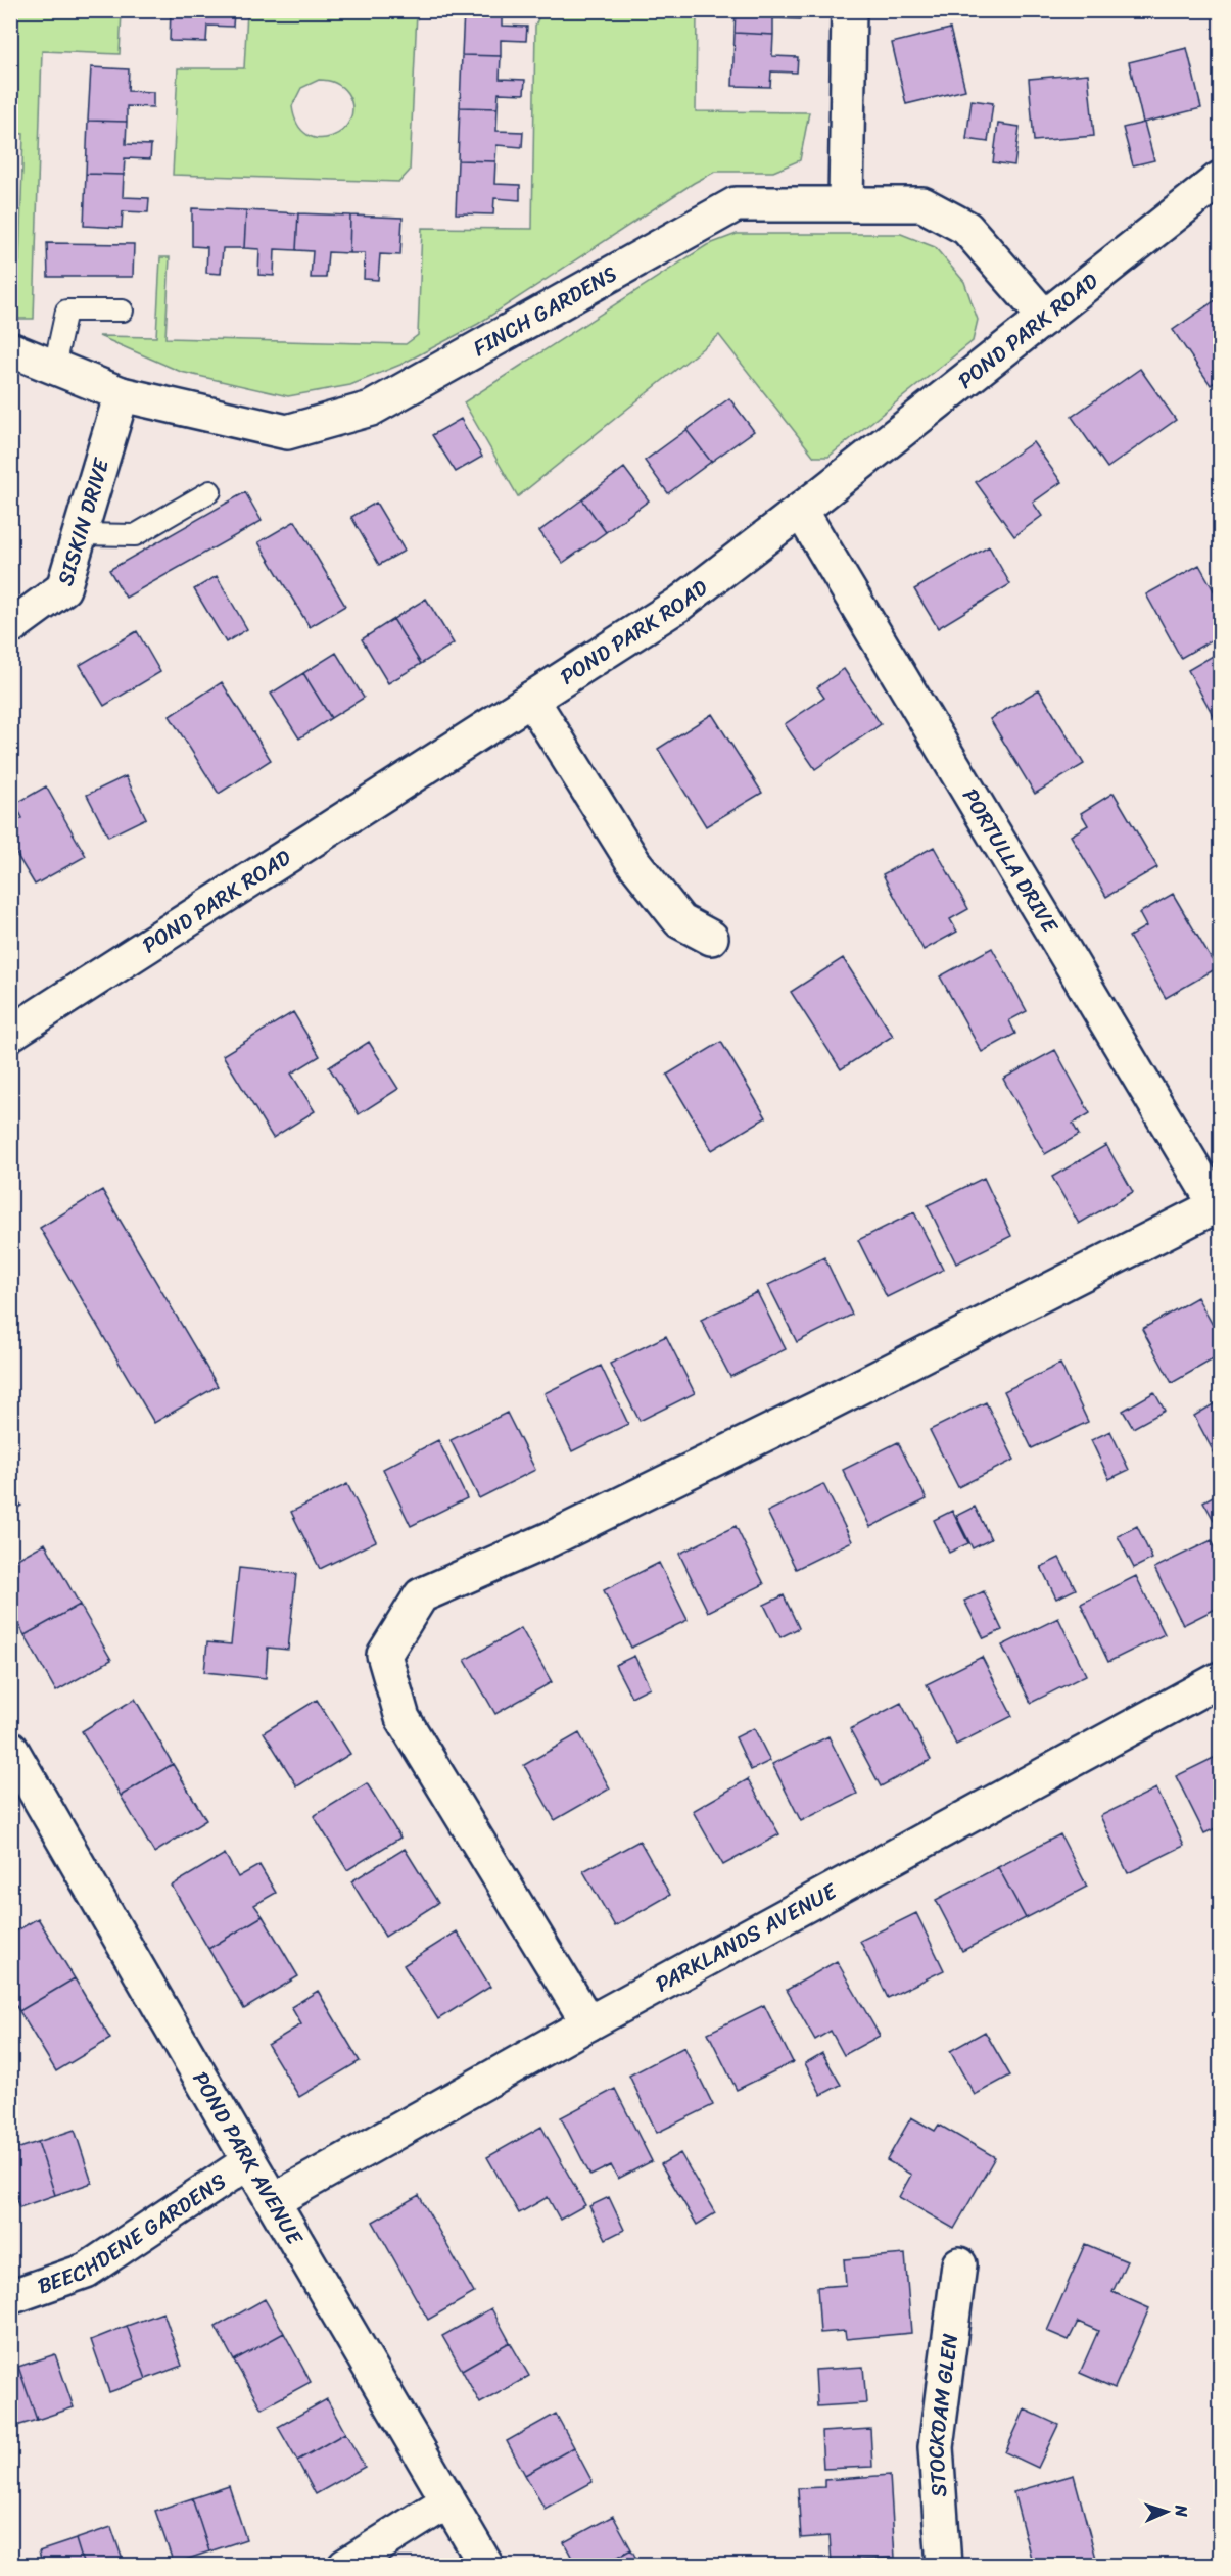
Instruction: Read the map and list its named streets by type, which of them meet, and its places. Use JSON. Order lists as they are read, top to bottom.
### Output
{
  "streets": {
    "street": [
      "FINCH GARDENS",
      "POND PARK ROAD",
      "SISKIN DRIVE",
      "PORTULLA DRIVE",
      "PARKLANDS AVENUE",
      "POND PARK AVENUE",
      "BEECHDENE GARDENS",
      "STOCKDAM GLEN"
    ]
  },
  "crossings": [
    ["FINCH GARDENS", "POND PARK ROAD"],
    ["FINCH GARDENS", "SISKIN DRIVE"],
    ["POND PARK ROAD", "PORTULLA DRIVE"],
    ["PARKLANDS AVENUE", "POND PARK AVENUE"],
    ["POND PARK AVENUE", "BEECHDENE GARDENS"]
  ],
  "north": "right"
}
